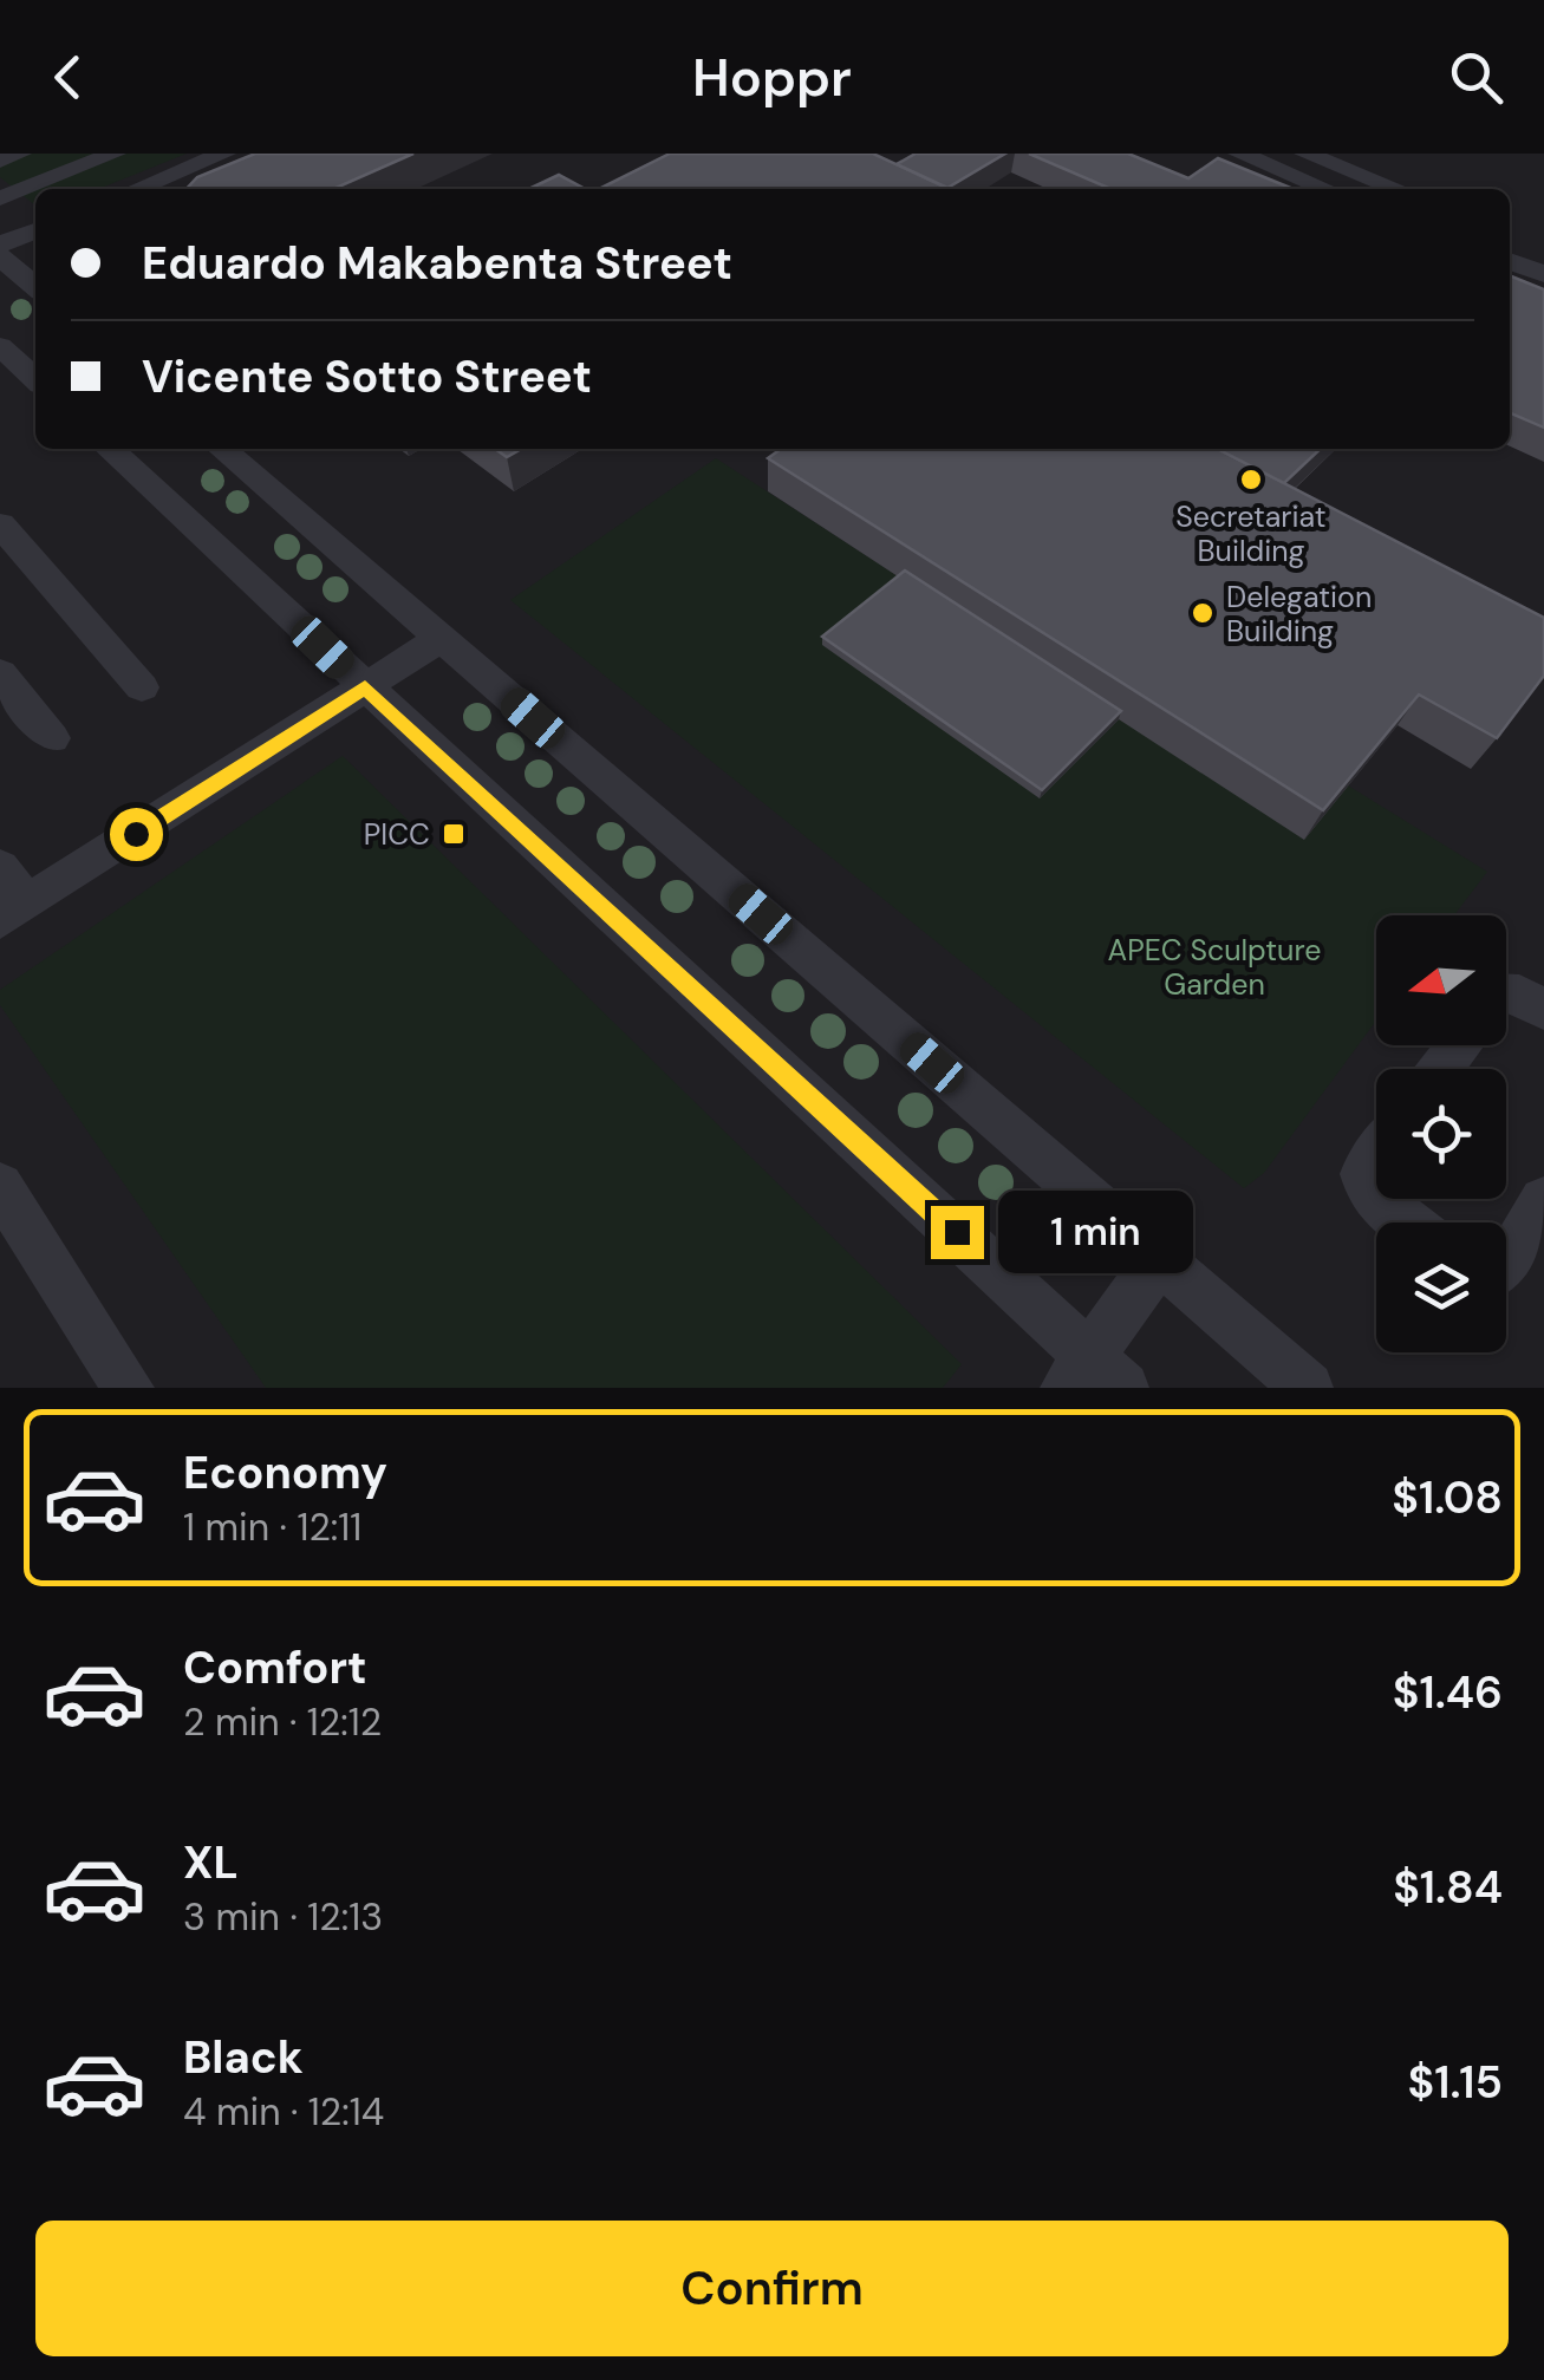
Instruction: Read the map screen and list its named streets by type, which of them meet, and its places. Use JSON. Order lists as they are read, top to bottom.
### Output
{
  "parks": ["APEC Sculpture Garden"],
  "places": {
    "other": ["Secretariat Building", "Delegation Building"],
    "transit": ["PICC"]
  },
  "north": "left",
  "page": {
    "header": "Hoppr",
    "banner": ["Eduardo Makabenta Street", "Vicente Sotto Street"],
    "bubble": "1 min",
    "list": [
      {
        "name": "Economy",
        "note": "1 min · 12:11",
        "value": "$1.08"
      },
      {
        "name": "Comfort",
        "note": "2 min · 12:12",
        "value": "$1.46"
      },
      {
        "name": "XL",
        "note": "3 min · 12:13",
        "value": "$1.84"
      },
      {
        "name": "Black",
        "note": "4 min · 12:14",
        "value": "$1.15"
      }
    ],
    "buttons": "Confirm"
  }
}
